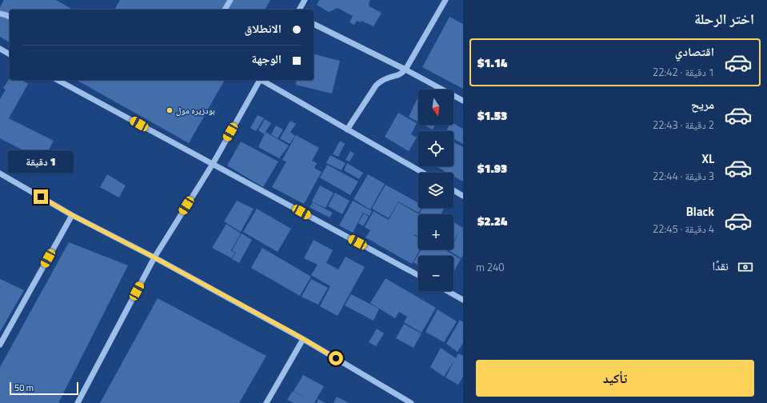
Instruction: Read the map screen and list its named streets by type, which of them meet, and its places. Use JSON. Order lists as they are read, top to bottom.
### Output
{
  "places": ["بودزيره مول"],
  "scale_bar": "50 m",
  "north": "bottom",
  "page": {
    "heading": "اختر الرحلة",
    "banner": ["الانطلاق", "الوجهة"],
    "list": [
      {
        "name": "اقتصادي",
        "note": "1 دقيقة · 22:42",
        "value": "$1.14"
      },
      {
        "name": "مريح",
        "note": "2 دقيقة · 22:43",
        "value": "$1.53"
      },
      {
        "name": "XL",
        "note": "3 دقيقة · 22:44",
        "value": "$1.93"
      },
      {
        "name": "Black",
        "note": "4 دقيقة · 22:45",
        "value": "$2.24"
      }
    ],
    "map_buttons": ["+", "−"],
    "bubble": "1 دقيقة",
    "pay": ["نقدًا", "240 m"],
    "buttons": "تأكيد",
    "scale": "50 m"
  }
}
